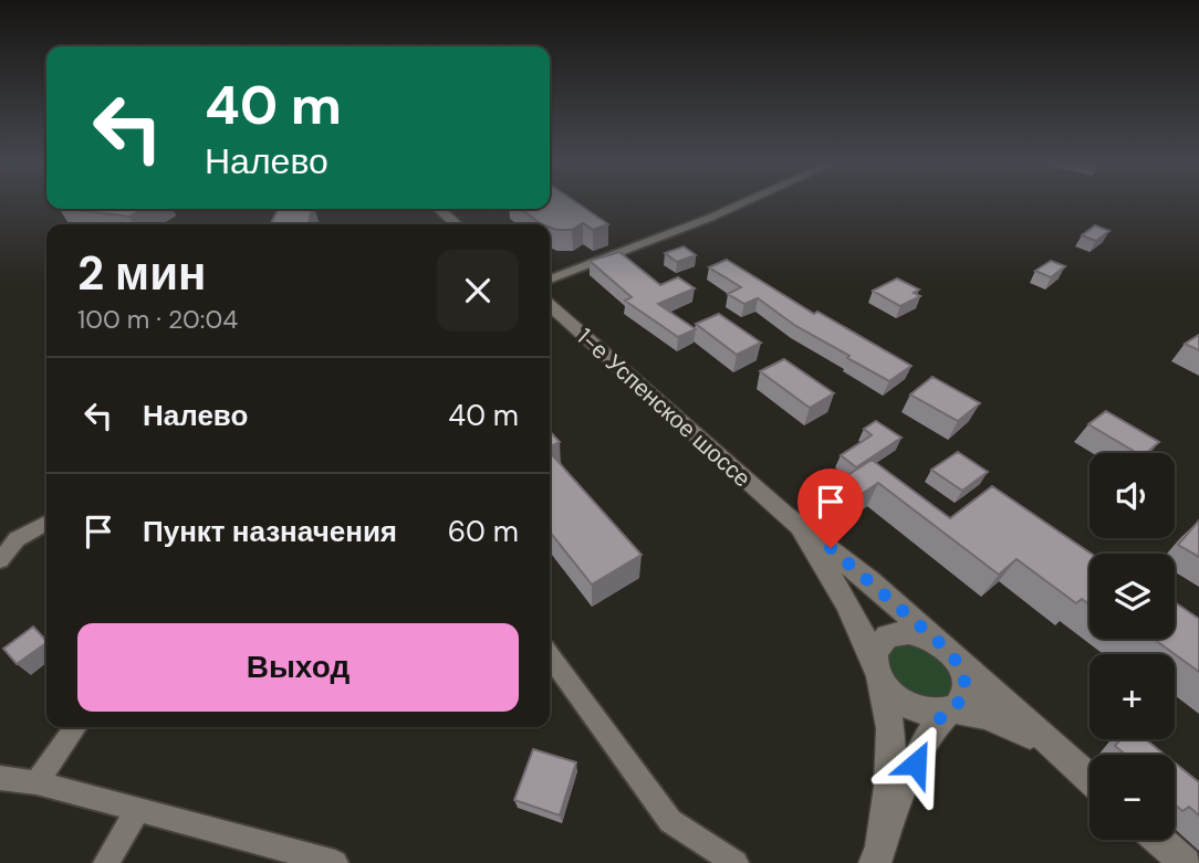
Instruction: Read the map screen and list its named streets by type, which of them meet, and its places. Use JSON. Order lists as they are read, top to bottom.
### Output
{
  "streets": {
    "main road": ["1-е Успенское шоссе"]
  },
  "page": {
    "turn": ["40 m", "Налево"],
    "heading": ["2 мин", "100 m · 20:04"],
    "list": [
      {
        "name": "Налево",
        "value": "40 m"
      },
      {
        "name": "Пункт назначения",
        "value": "60 m"
      }
    ],
    "map_buttons": ["+", "−"],
    "buttons": "Выход"
  }
}
